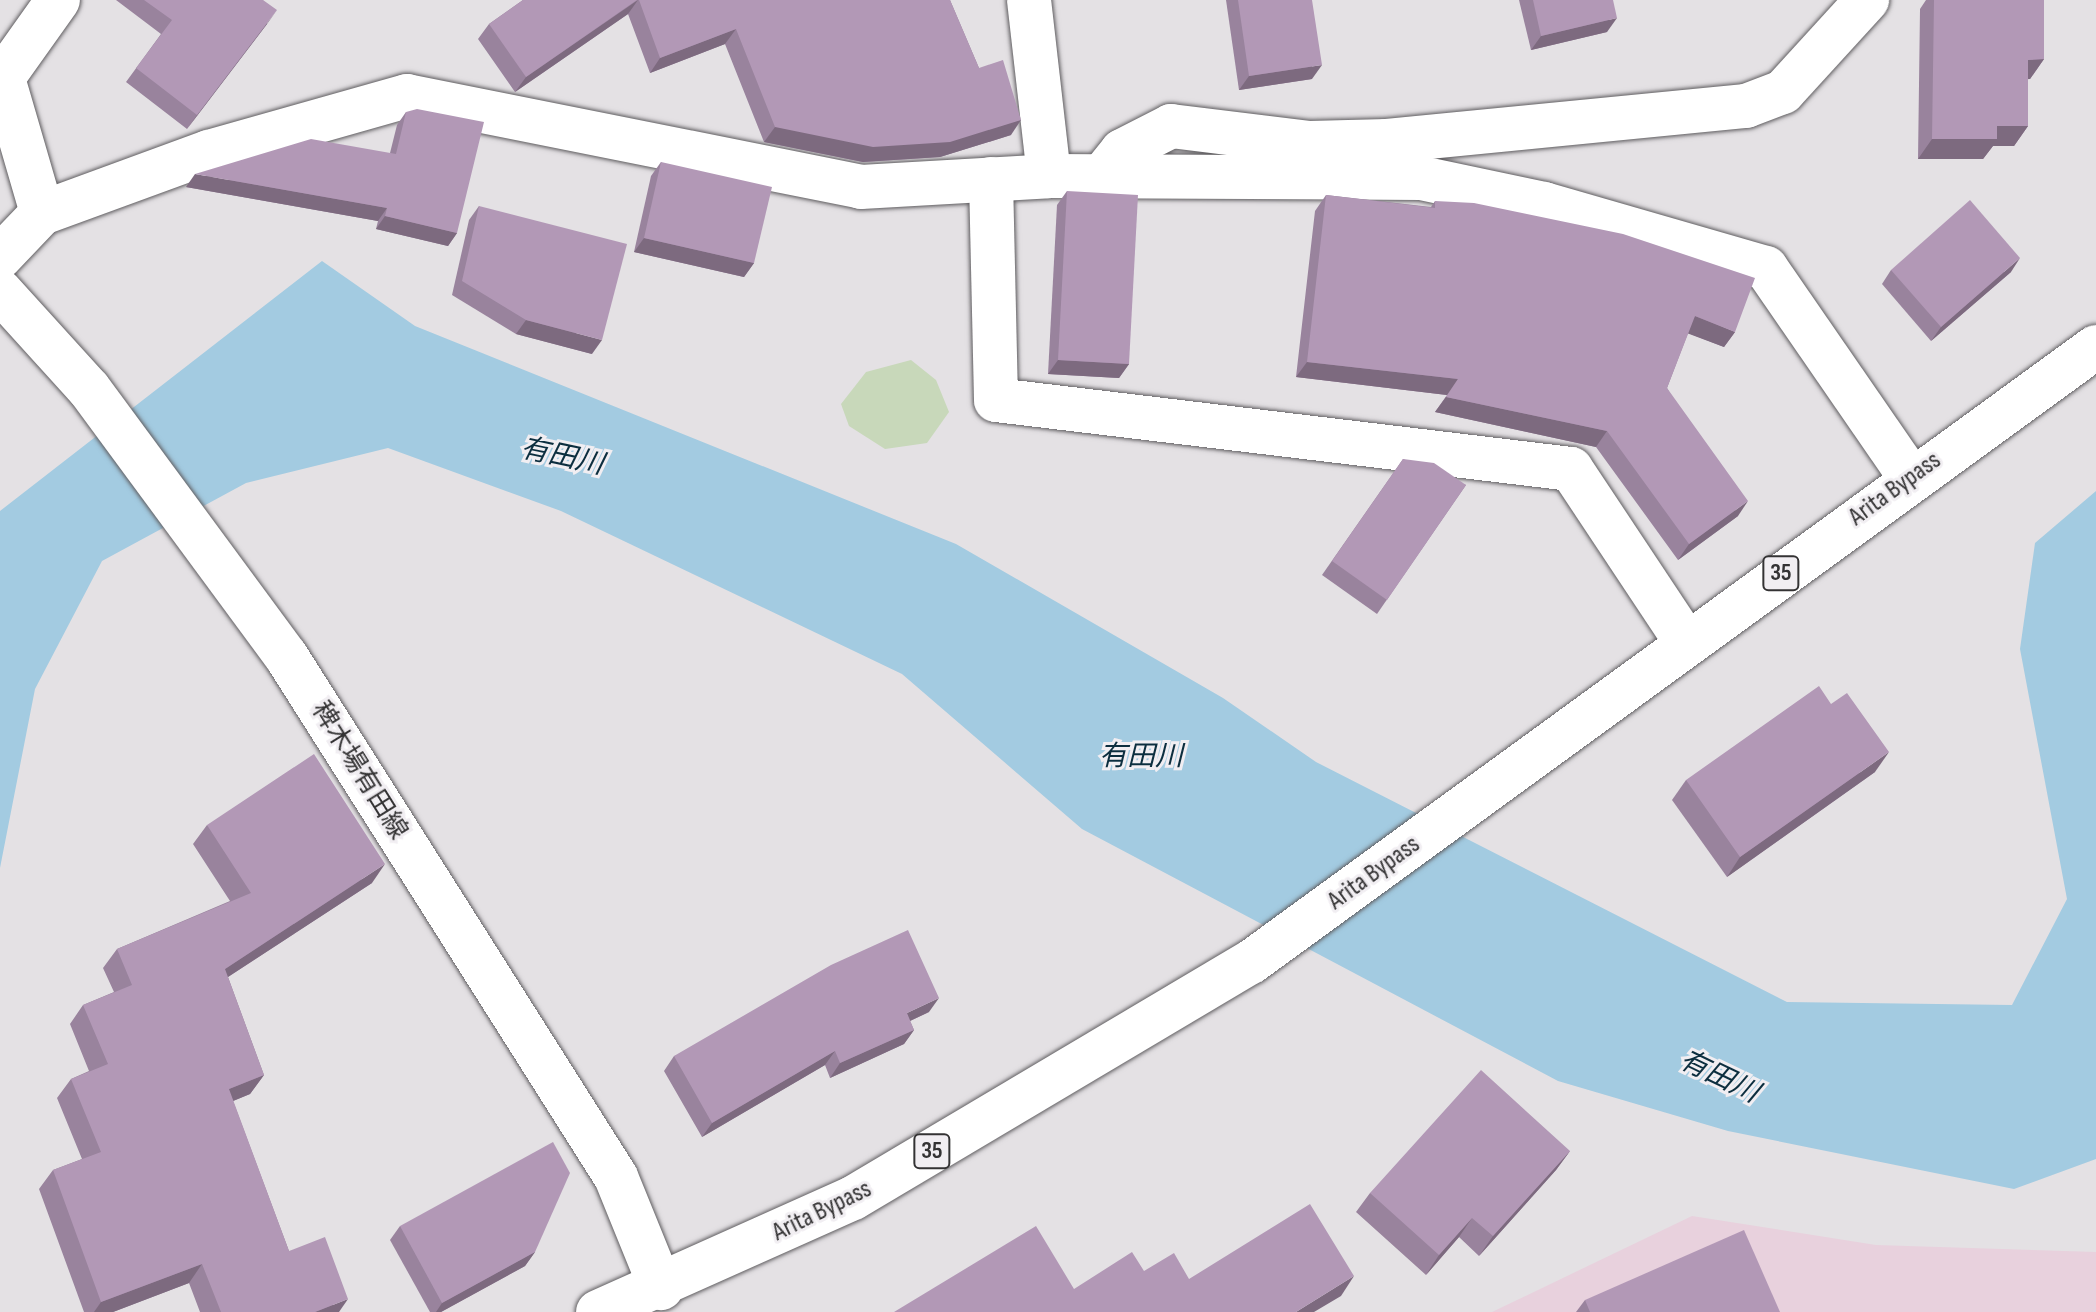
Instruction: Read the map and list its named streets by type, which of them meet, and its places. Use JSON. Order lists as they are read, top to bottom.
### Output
{
  "streets": {
    "main road": ["Arita Bypass", "35", "稗木場有田線"]
  },
  "crossings": [
    ["Arita Bypass", "稗木場有田線"]
  ],
  "water": ["有田川"]
}
